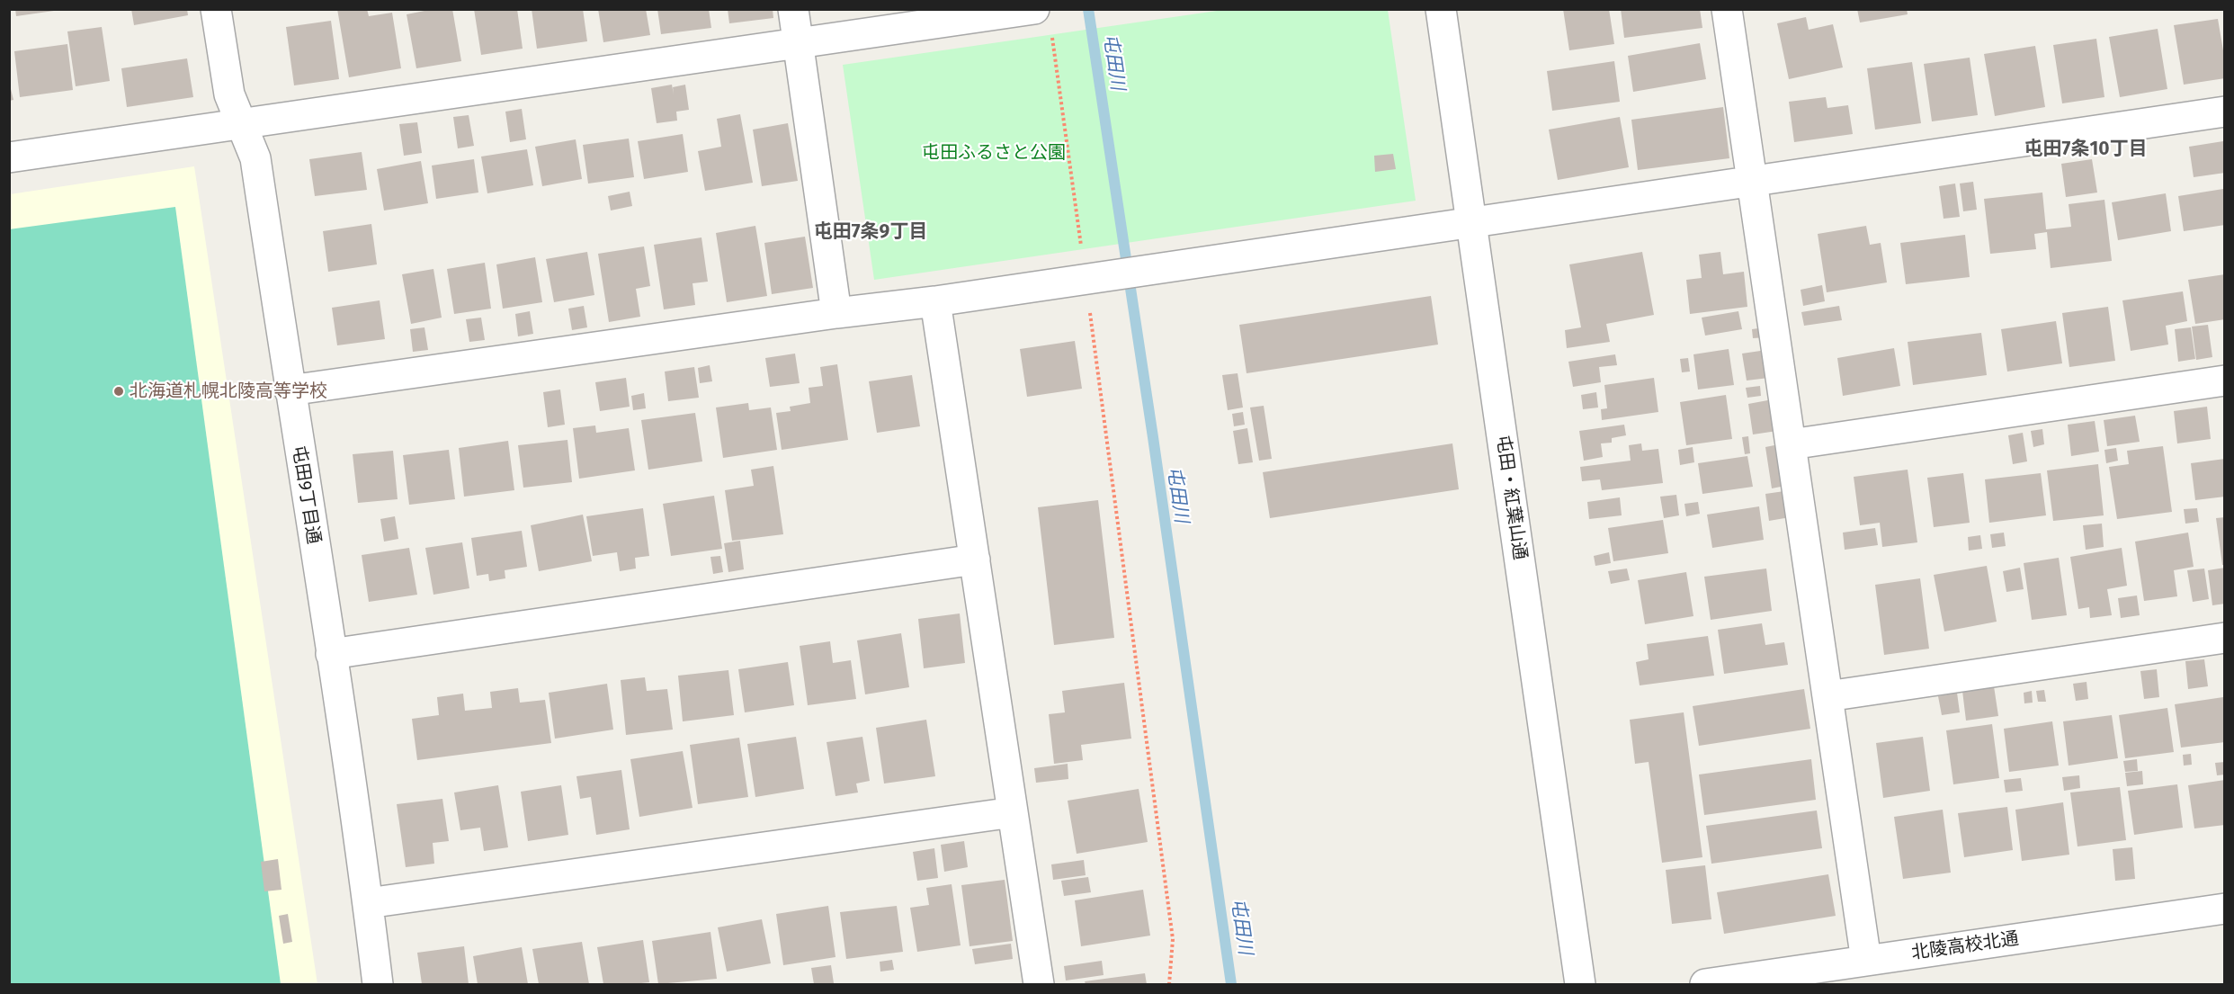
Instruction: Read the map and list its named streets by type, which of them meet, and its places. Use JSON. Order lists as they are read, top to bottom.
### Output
{
  "streets": {
    "street": ["屯田9丁目通", "屯田・紅葉山通", "北陵高校北通"]
  },
  "districts": ["屯田7条10丁目", "屯田7条9丁目"],
  "water": ["屯田川"],
  "parks": ["屯田ふるさと公園"],
  "places": ["北海道札幌北陵高等学校"]
}
